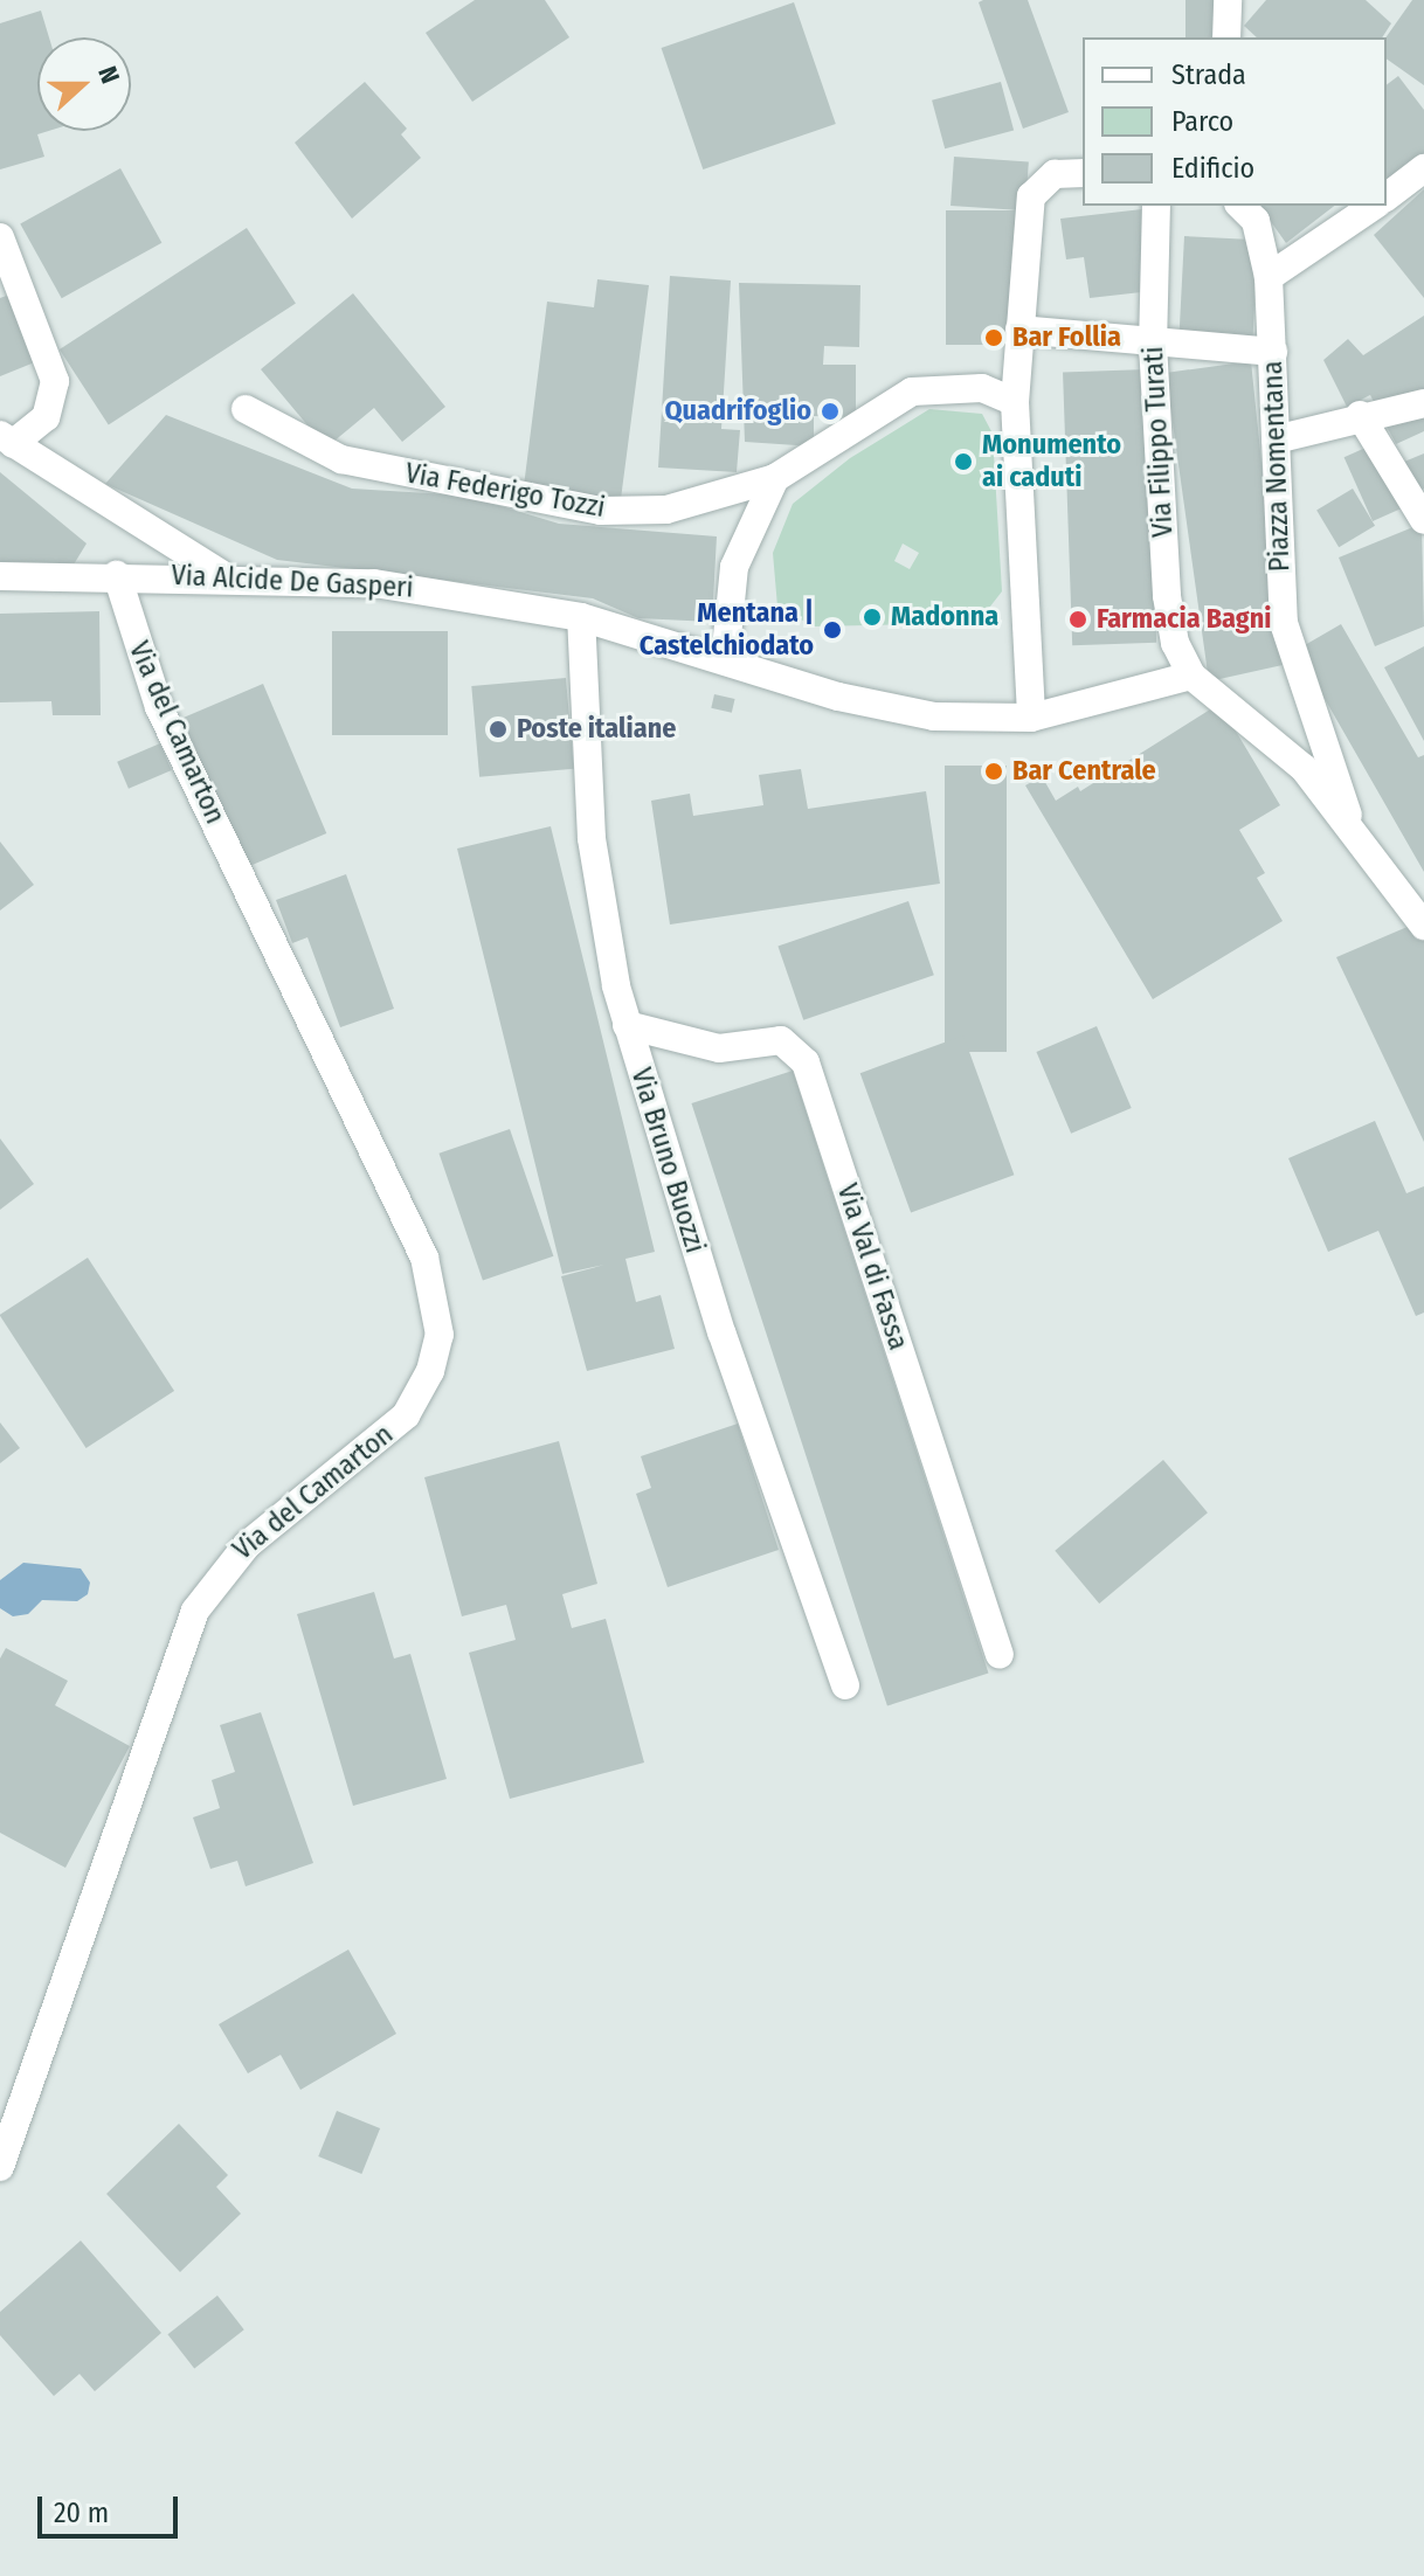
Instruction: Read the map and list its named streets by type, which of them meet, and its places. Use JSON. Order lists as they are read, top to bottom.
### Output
{
  "streets": {
    "street": [
      "Via Filippo Turati",
      "Piazza Nomentana",
      "Via Federigo Tozzi",
      "Via Alcide De Gasperi",
      "Via del Camarton",
      "Via Bruno Buozzi",
      "Via Val di Fassa"
    ]
  },
  "crossings": [
    ["Via Filippo Turati", "Via Alcide De Gasperi"],
    ["Via Alcide De Gasperi", "Via del Camarton"],
    ["Via Alcide De Gasperi", "Via Bruno Buozzi"],
    ["Via Bruno Buozzi", "Via Val di Fassa"]
  ],
  "places": [
    "Bar Follia",
    "Quadrifoglio",
    "Monumento ai caduti",
    "Madonna",
    "Farmacia Bagni",
    "Mentana | Castelchiodato",
    "Poste italiane",
    "Bar Centrale"
  ],
  "legend": ["Strada", "Parco", "Edificio"],
  "scale_bar": "20 m",
  "north": "right"
}
